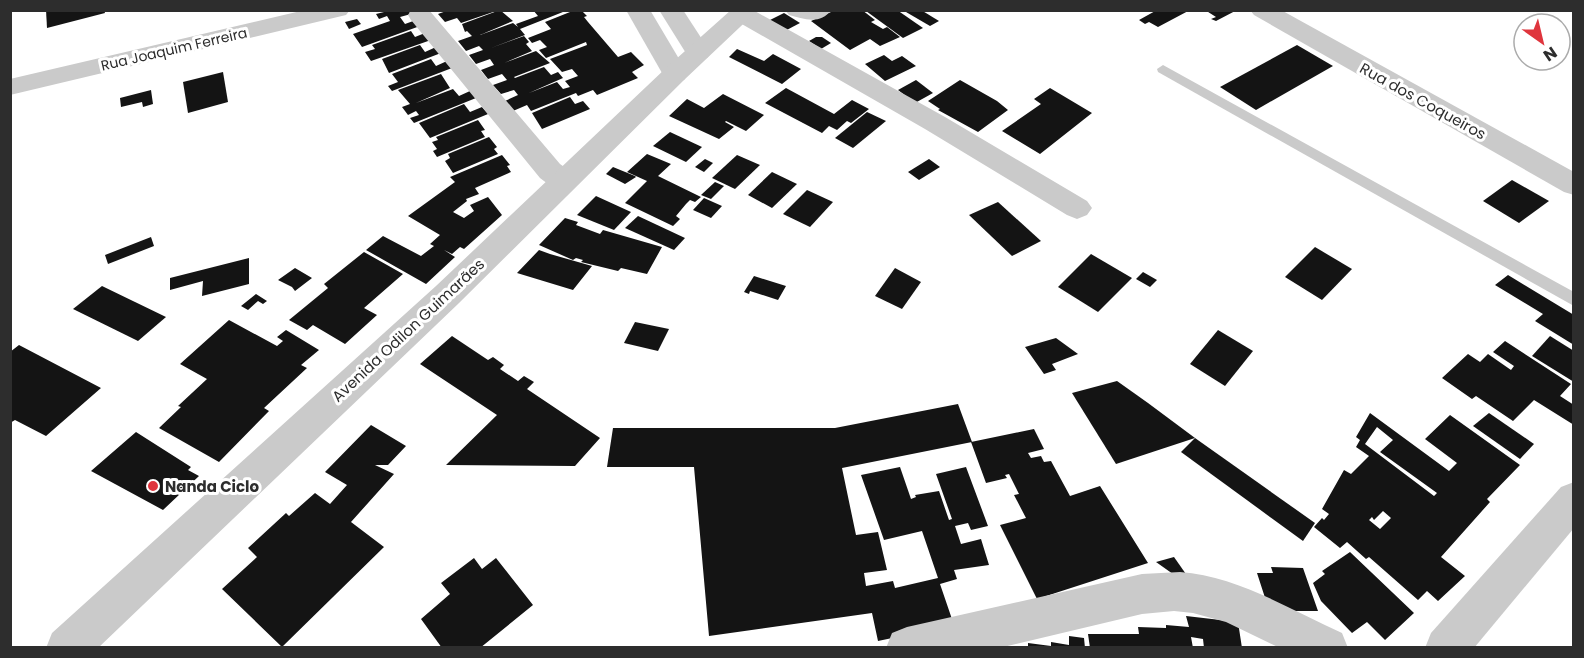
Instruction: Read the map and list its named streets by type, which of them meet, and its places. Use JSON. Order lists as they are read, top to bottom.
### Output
{
  "streets": {
    "street": ["Rua Joaquim Ferreira", "Rua dos Coqueiros", "Avenida Odilon Guimarães"]
  },
  "places": ["Nanda Ciclo"],
  "north": "bottom right"
}
